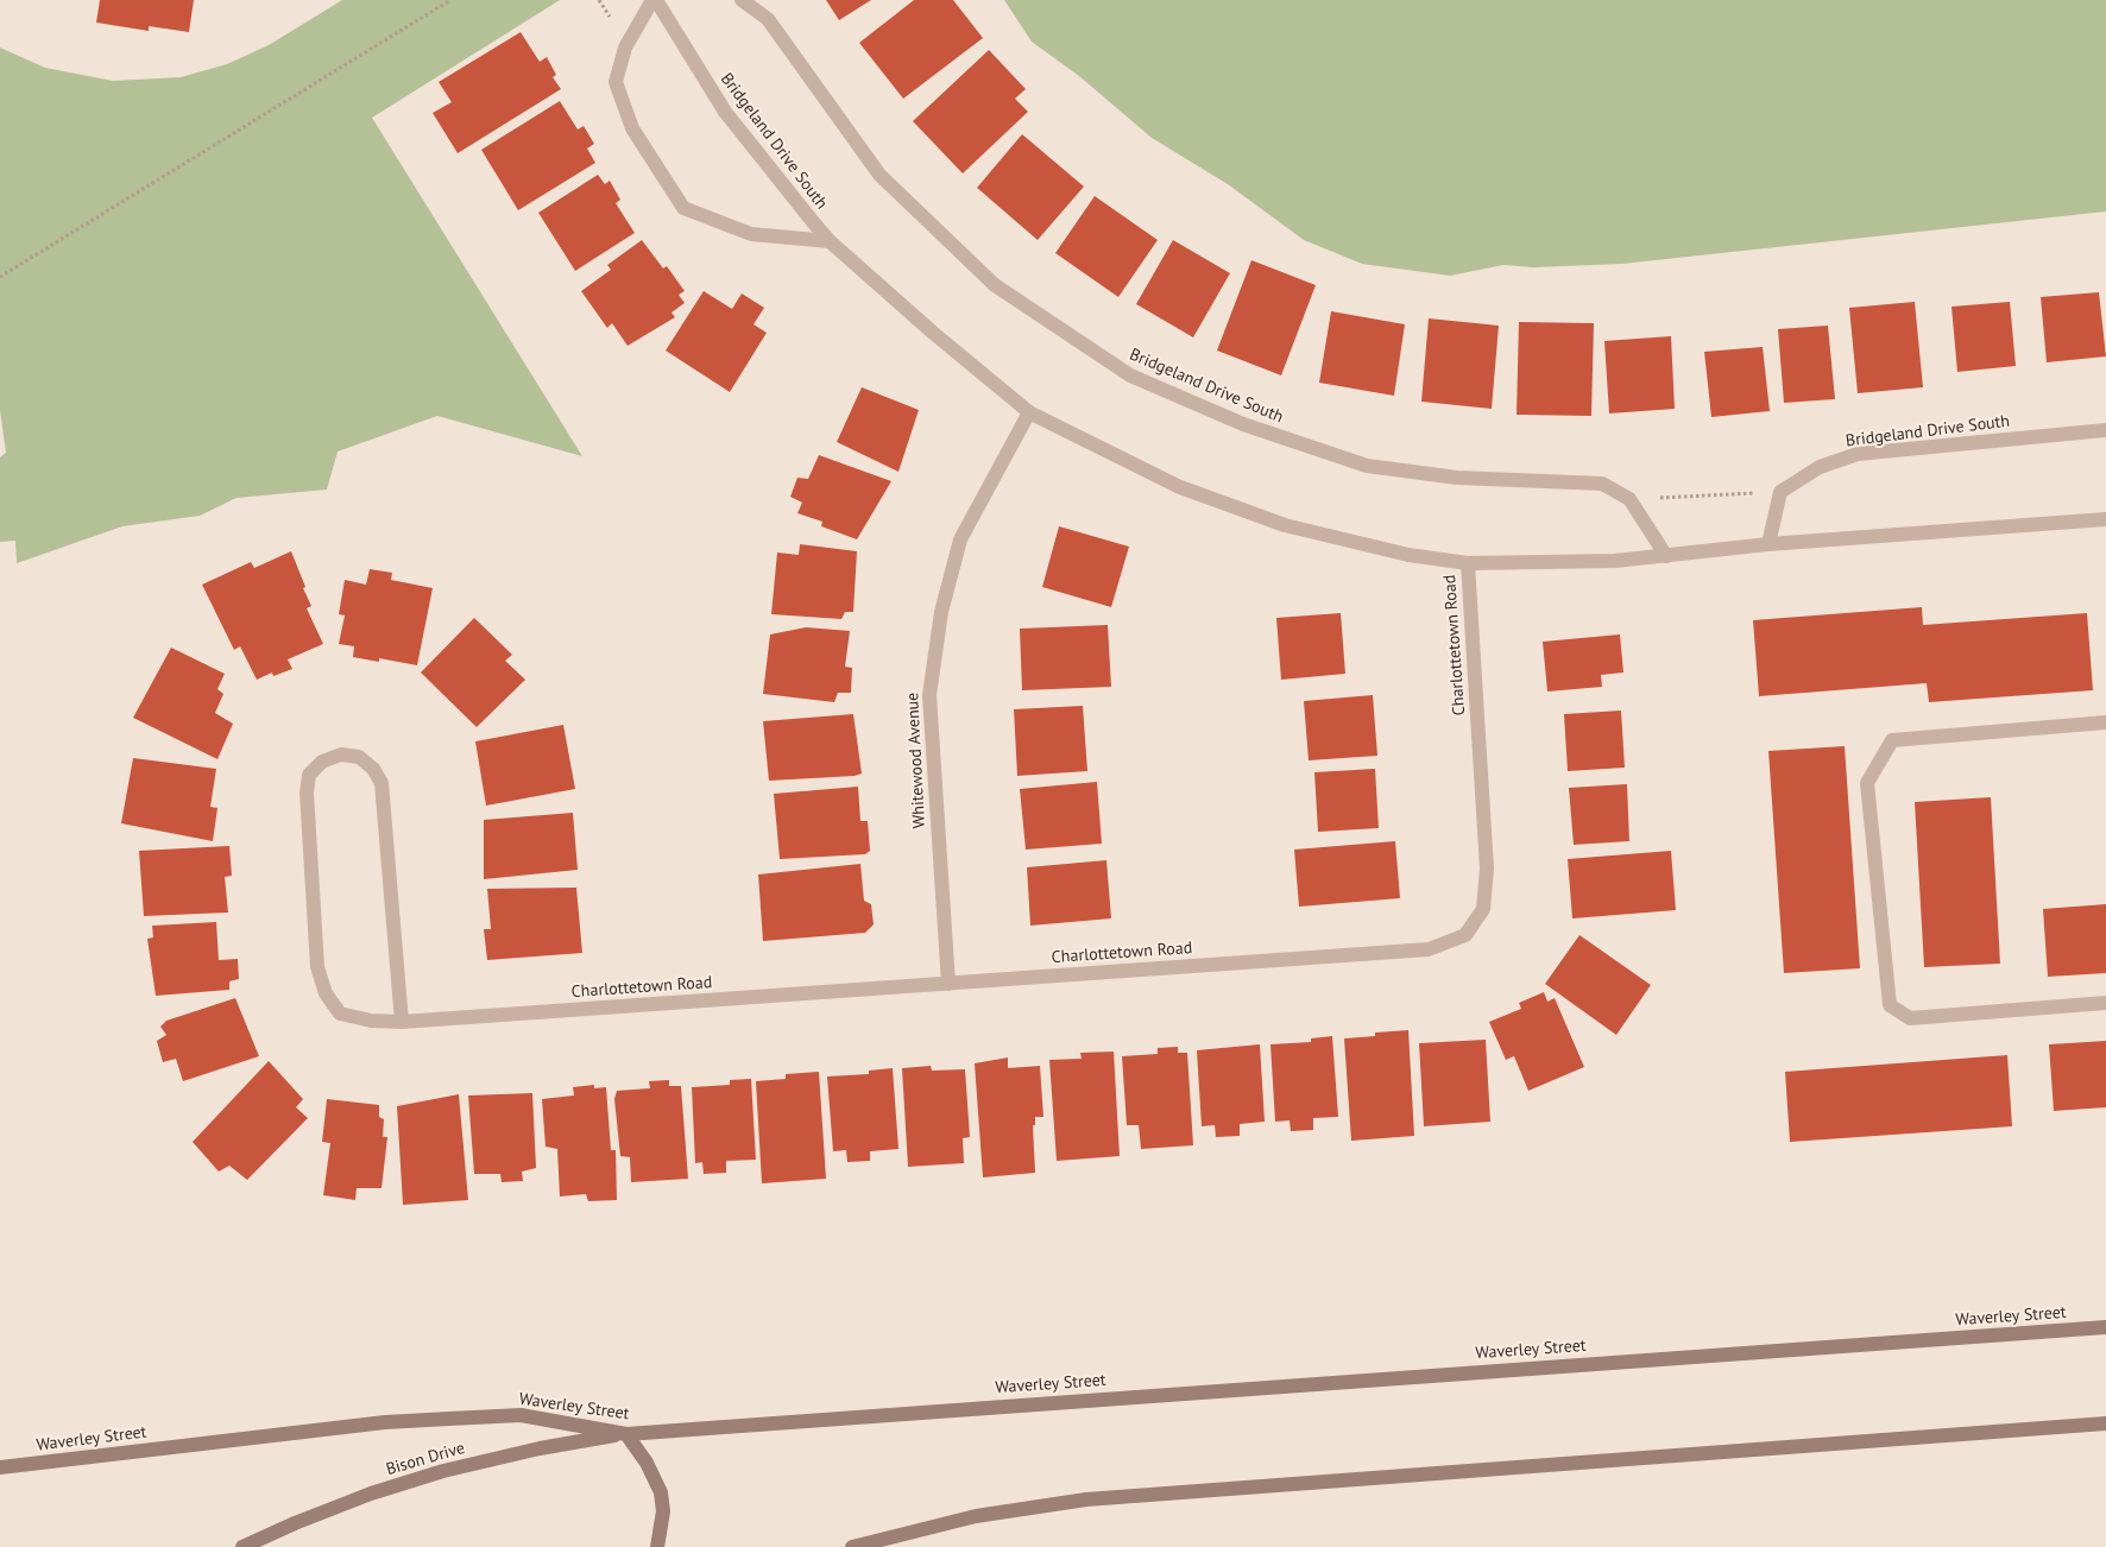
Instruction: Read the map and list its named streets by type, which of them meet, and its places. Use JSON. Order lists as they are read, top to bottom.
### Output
{
  "streets": {
    "main road": ["Waverley Street", "Bison Drive"],
    "street": ["Bridgeland Drive South", "Charlottetown Road", "Whitewood Avenue"]
  },
  "crossings": [
    ["Bridgeland Drive South", "Charlottetown Road"],
    ["Bridgeland Drive South", "Whitewood Avenue"],
    ["Charlottetown Road", "Whitewood Avenue"],
    ["Waverley Street", "Bison Drive"]
  ]
}
